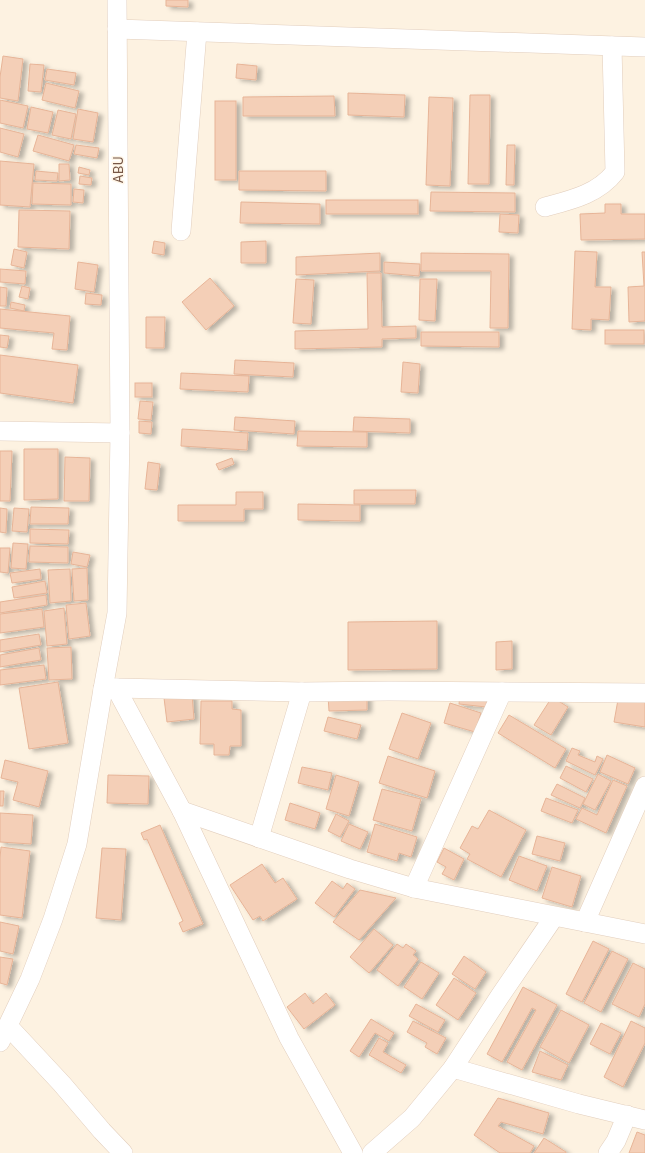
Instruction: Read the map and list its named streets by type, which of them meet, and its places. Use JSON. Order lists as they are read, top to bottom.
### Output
{
  "streets": {
    "street": ["ABU"]
  }
}
